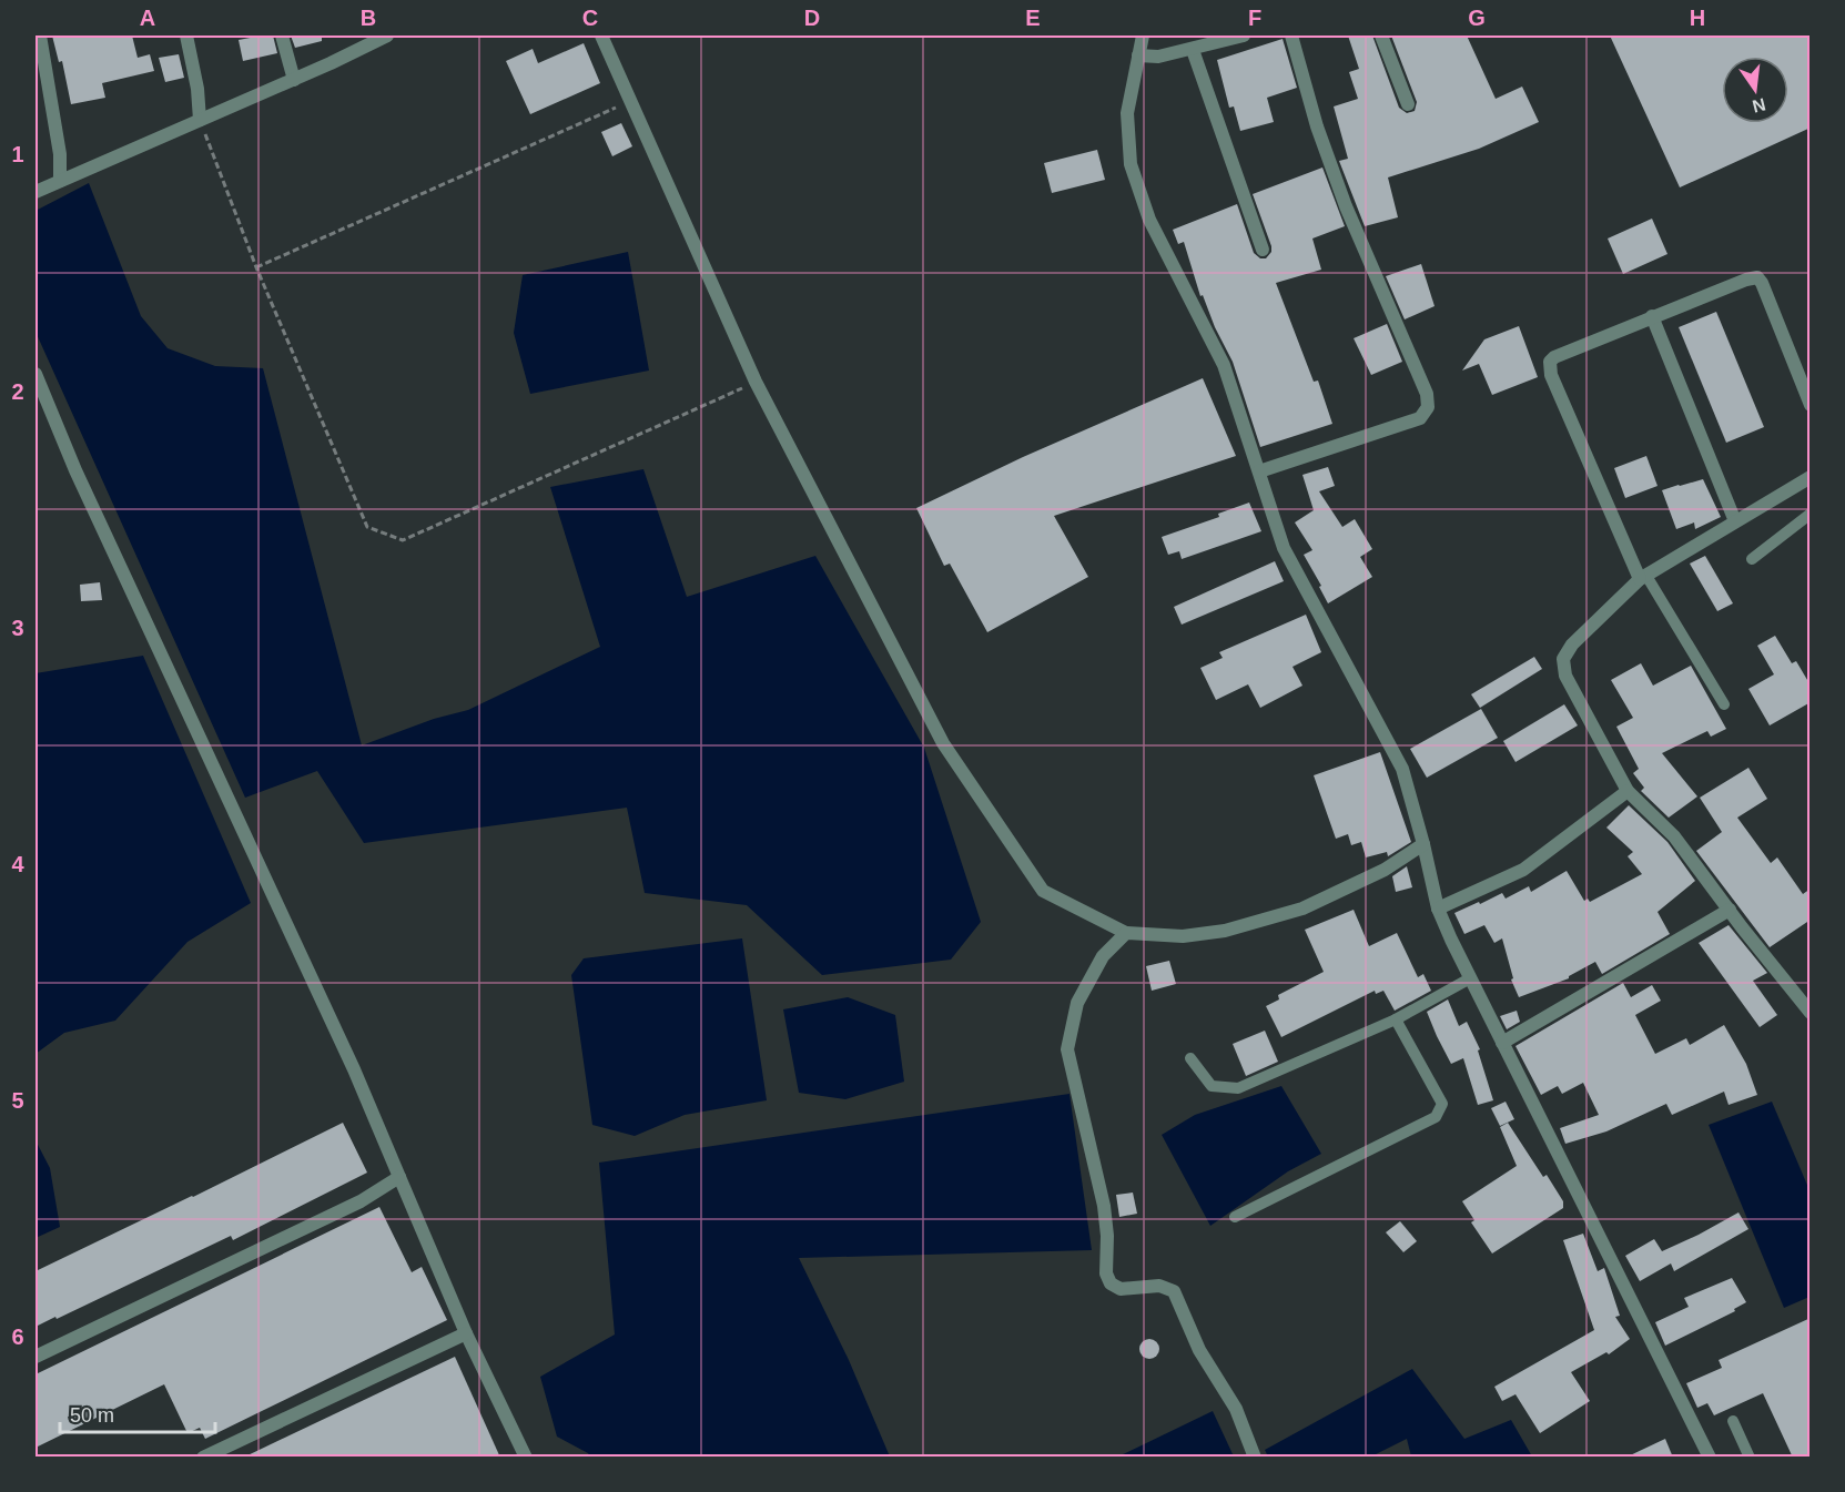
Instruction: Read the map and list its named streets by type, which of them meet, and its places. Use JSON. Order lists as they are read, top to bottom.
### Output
{
  "scale_bar": "50 m",
  "north": "bottom",
  "grid": {
    "columns": [
      "A",
      "B",
      "C",
      "D",
      "E",
      "F",
      "G",
      "H"
    ],
    "rows": [
      "1",
      "2",
      "3",
      "4",
      "5",
      "6"
    ]
  }
}
